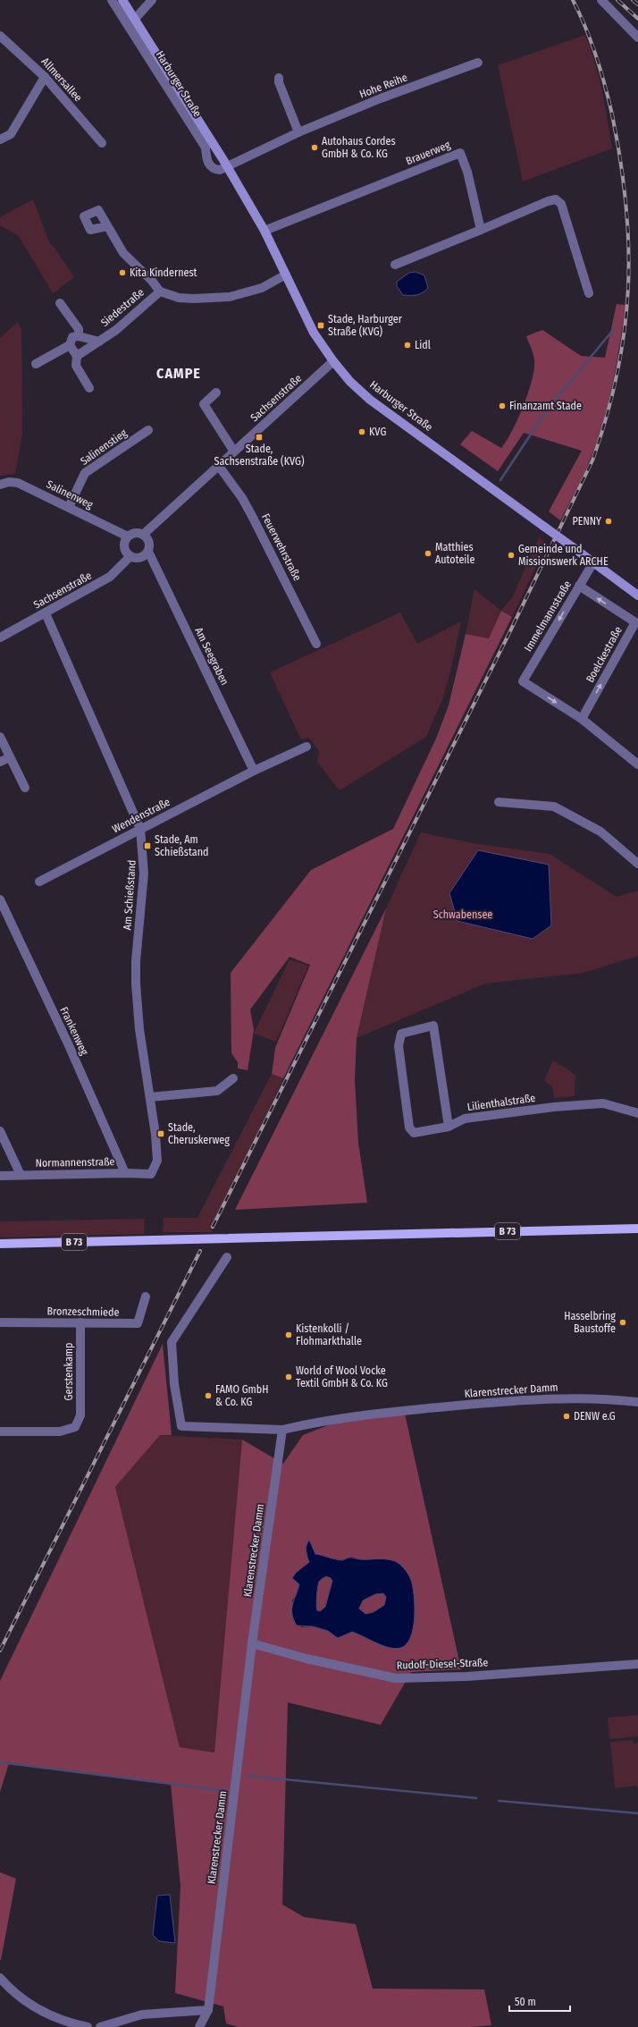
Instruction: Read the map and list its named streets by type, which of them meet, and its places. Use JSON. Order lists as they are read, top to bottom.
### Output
{
  "streets": {
    "main road": ["Harburger Straße", "B 73"],
    "street": [
      "Allmersallee",
      "Hohe Reihe",
      "Brauerweg",
      "Siedestraße",
      "Sachsenstraße",
      "Salinenstieg",
      "Salinenweg",
      "Feuerwehrstraße",
      "Immelmannstraße",
      "Boelckestraße",
      "Am Seegraben",
      "Wendenstraße",
      "Am Schießstand",
      "Frankenweg",
      "Lilienthalstraße",
      "Normannenstraße",
      "Bronzeschmiede",
      "Gerstenkamp",
      "Klarenstrecker Damm",
      "Rudolf-Diesel-Straße"
    ]
  },
  "crossings": [
    ["Harburger Straße", "Hohe Reihe"],
    ["Harburger Straße", "Brauerweg"],
    ["Harburger Straße", "Sachsenstraße"],
    ["Harburger Straße", "Immelmannstraße"],
    ["Sachsenstraße", "Salinenweg"],
    ["Sachsenstraße", "Feuerwehrstraße"],
    ["Sachsenstraße", "Am Seegraben"],
    ["Sachsenstraße", "Am Schießstand"],
    ["Salinenstieg", "Salinenweg"],
    ["Salinenweg", "Am Seegraben"],
    ["Immelmannstraße", "Boelckestraße"],
    ["Am Seegraben", "Wendenstraße"],
    ["Wendenstraße", "Am Schießstand"],
    ["Am Schießstand", "Normannenstraße"],
    ["Frankenweg", "Normannenstraße"],
    ["Bronzeschmiede", "Gerstenkamp"],
    ["Klarenstrecker Damm", "Rudolf-Diesel-Straße"]
  ],
  "districts": ["CAMPE"],
  "parks": ["Schwabensee"],
  "places": {
    "other": [
      "Autohaus Cordes GmbH & Co. KG",
      "Kita Kindernest",
      "Lidl",
      "Finanzamt Stade",
      "KVG",
      "PENNY",
      "Matthies Autoteile",
      "Gemeinde und Missionswerk ARCHE",
      "Hasselbring Baustoffe",
      "Kistenkolli / Flohmarkthalle",
      "World of Wool Vocke Textil GmbH & Co. KG",
      "FAMO GmbH & Co. KG",
      "DENW e.G"
    ],
    "transit": [
      "Stade, Harburger Straße (KVG)",
      "Stade, Sachsenstraße (KVG)",
      "Stade, Am Schießstand",
      "Stade, Cheruskerweg"
    ]
  },
  "scale_bar": "50 m"
}
